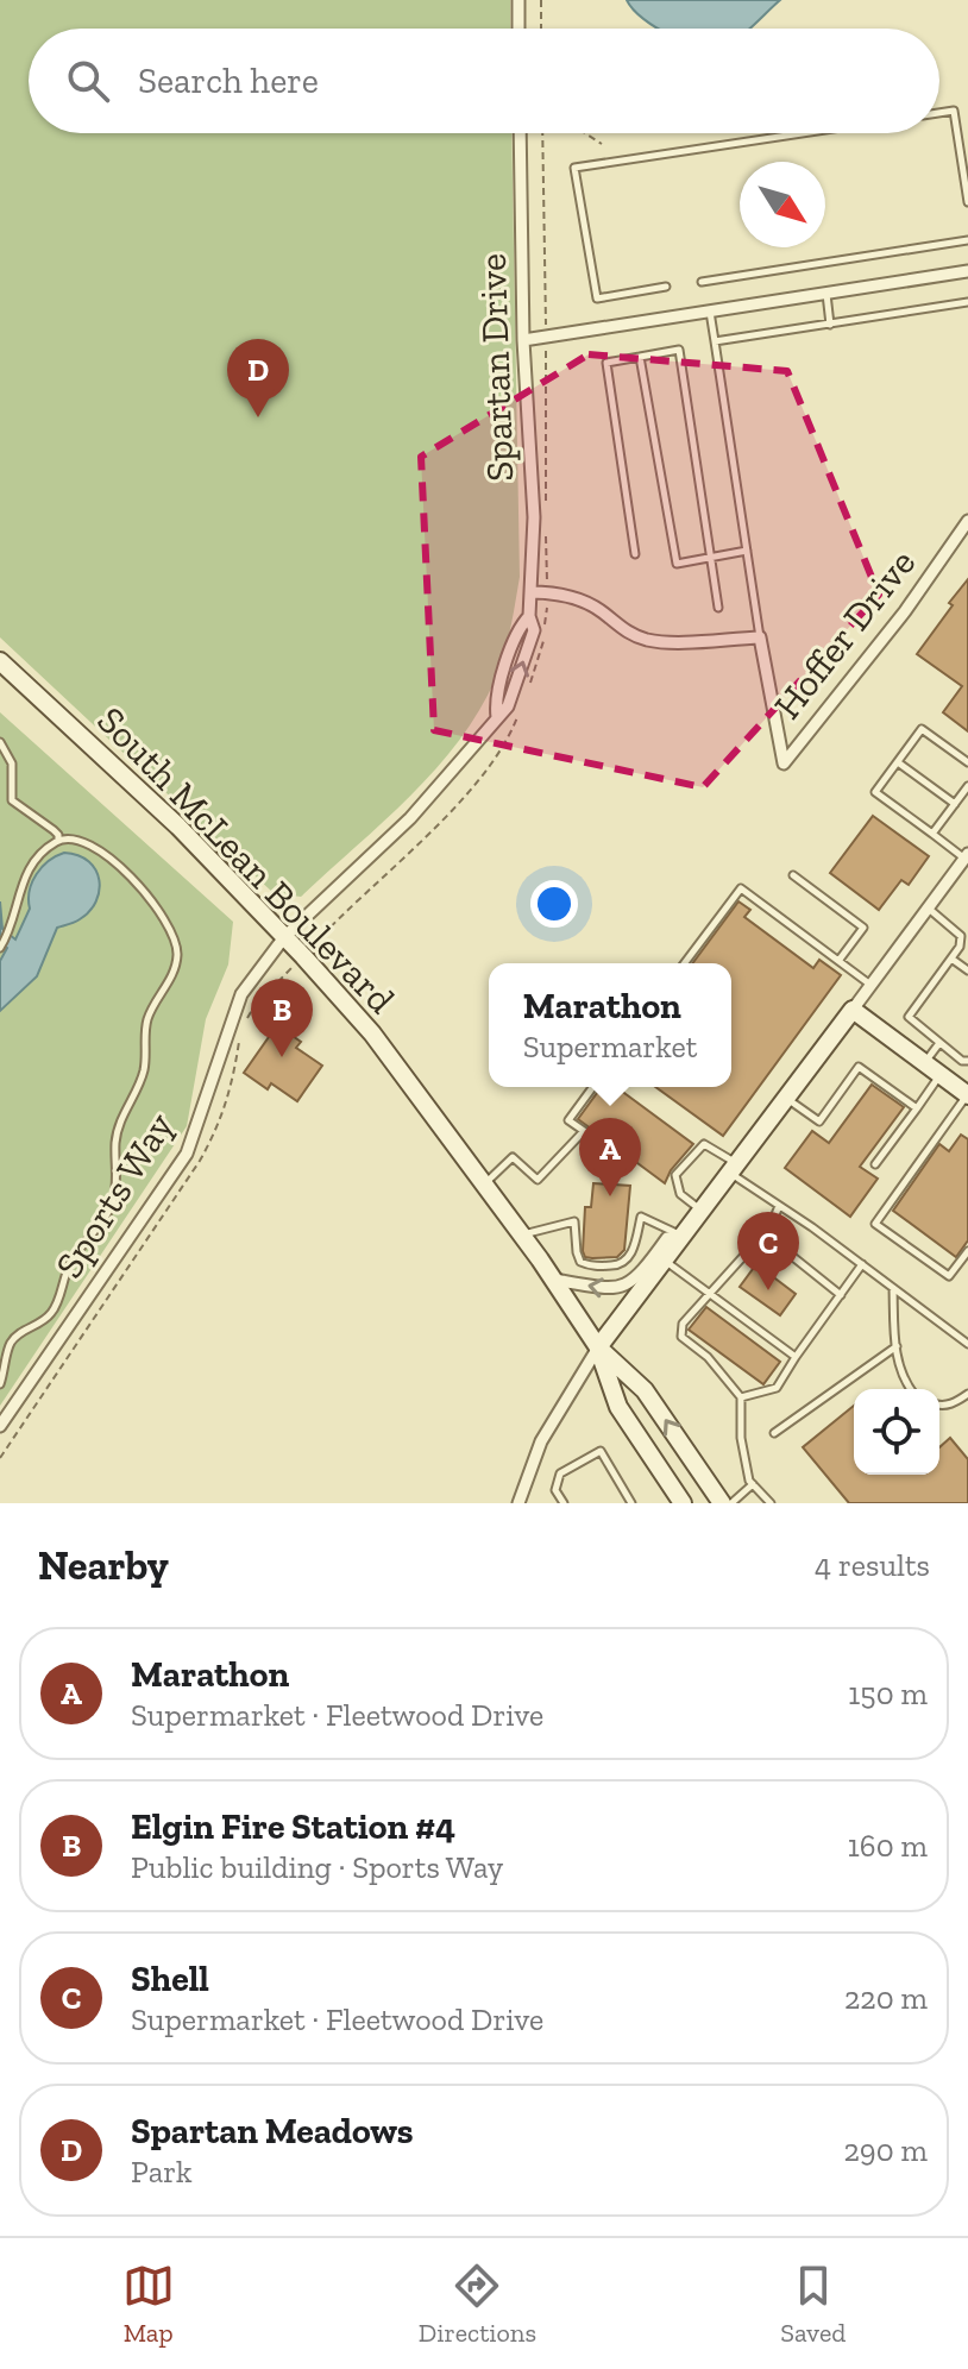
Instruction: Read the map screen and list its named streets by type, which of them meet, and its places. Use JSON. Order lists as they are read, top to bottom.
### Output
{
  "streets": {
    "main road": ["South McLean Boulevard"],
    "street": ["Spartan Drive", "Hoffer Drive", "Sports Way"]
  },
  "crossings": [
    ["Spartan Drive", "Hoffer Drive"],
    ["Spartan Drive", "South McLean Boulevard"],
    ["Spartan Drive", "Sports Way"],
    ["South McLean Boulevard", "Sports Way"]
  ],
  "north": "bottom right",
  "page": {
    "search": "Search here",
    "pins": [
      "D",
      "B",
      "A",
      "C"
    ],
    "popup": ["Marathon", "Supermarket"],
    "heading": ["Nearby", "4 results"],
    "list": [
      {
        "mark": "A",
        "name": "Marathon",
        "note": "Supermarket · Fleetwood Drive",
        "value": "150 m"
      },
      {
        "mark": "B",
        "name": "Elgin Fire Station #4",
        "note": "Public building · Sports Way",
        "value": "160 m"
      },
      {
        "mark": "C",
        "name": "Shell",
        "note": "Supermarket · Fleetwood Drive",
        "value": "220 m"
      },
      {
        "mark": "D",
        "name": "Spartan Meadows",
        "note": "Park",
        "value": "290 m"
      }
    ],
    "nav": ["Map", "Directions", "Saved"]
  }
}
